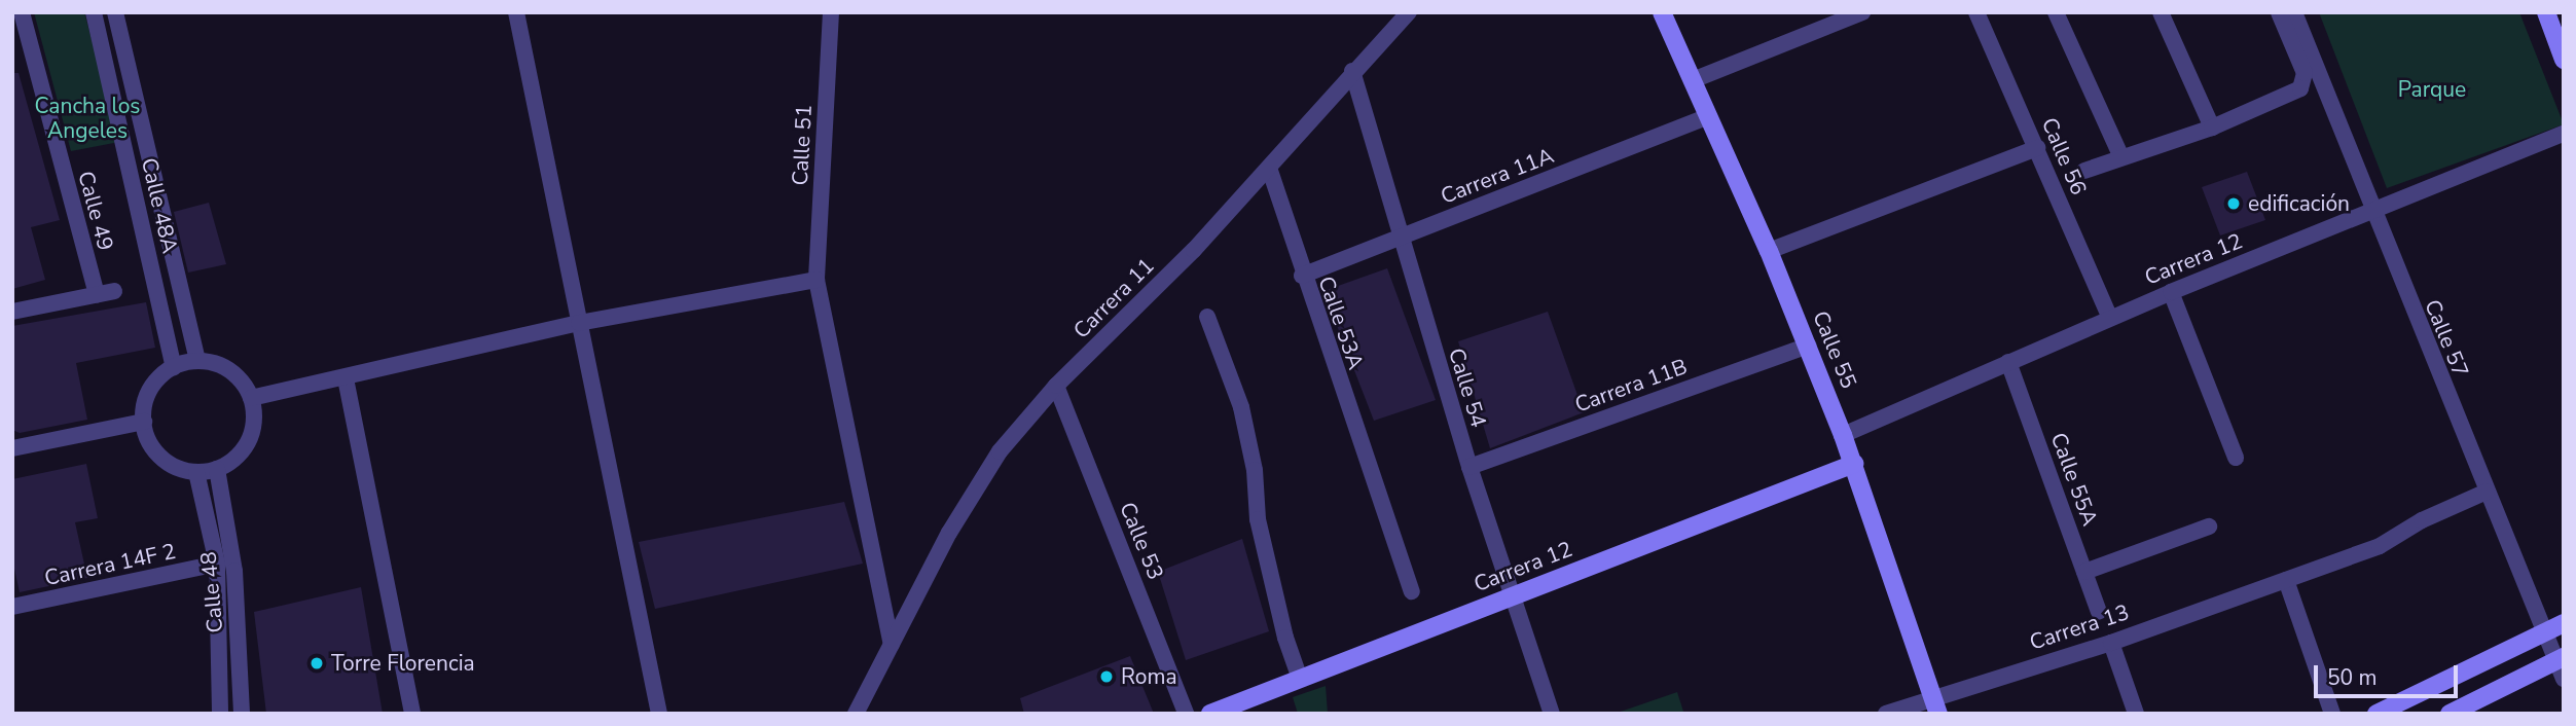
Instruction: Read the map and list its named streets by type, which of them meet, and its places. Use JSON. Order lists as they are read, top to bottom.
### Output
{
  "streets": {
    "street": [
      "Calle 51",
      "Calle 56",
      "Carrera 11A",
      "Calle 48A",
      "Calle 49",
      "Carrera 12",
      "Carrera 11",
      "Calle 53A",
      "Calle 57",
      "Calle 55",
      "Carrera 11B",
      "Calle 54",
      "Calle 55A",
      "Calle 53",
      "Carrera 14F 2",
      "Calle 48",
      "Carrera 13"
    ]
  },
  "crossings": [
    ["Calle 51", "Carrera 11"],
    ["Calle 56", "Carrera 12"],
    ["Carrera 11A", "Calle 53A"],
    ["Carrera 11A", "Calle 55"],
    ["Carrera 11A", "Calle 54"],
    ["Calle 48A", "Calle 48"],
    ["Carrera 12", "Calle 57"],
    ["Carrera 12", "Calle 55"],
    ["Carrera 12", "Calle 54"],
    ["Carrera 12", "Calle 55A"],
    ["Carrera 11", "Calle 53A"],
    ["Carrera 11", "Calle 54"],
    ["Carrera 11", "Calle 53"],
    ["Calle 57", "Carrera 13"],
    ["Calle 55", "Carrera 11B"],
    ["Calle 55", "Carrera 13"],
    ["Carrera 11B", "Calle 54"],
    ["Carrera 14F 2", "Calle 48"]
  ],
  "parks": ["Parque", "Cancha los Angeles"],
  "places": ["edificación", "Torre Florencia", "Roma"],
  "scale_bar": "50 m"
}
